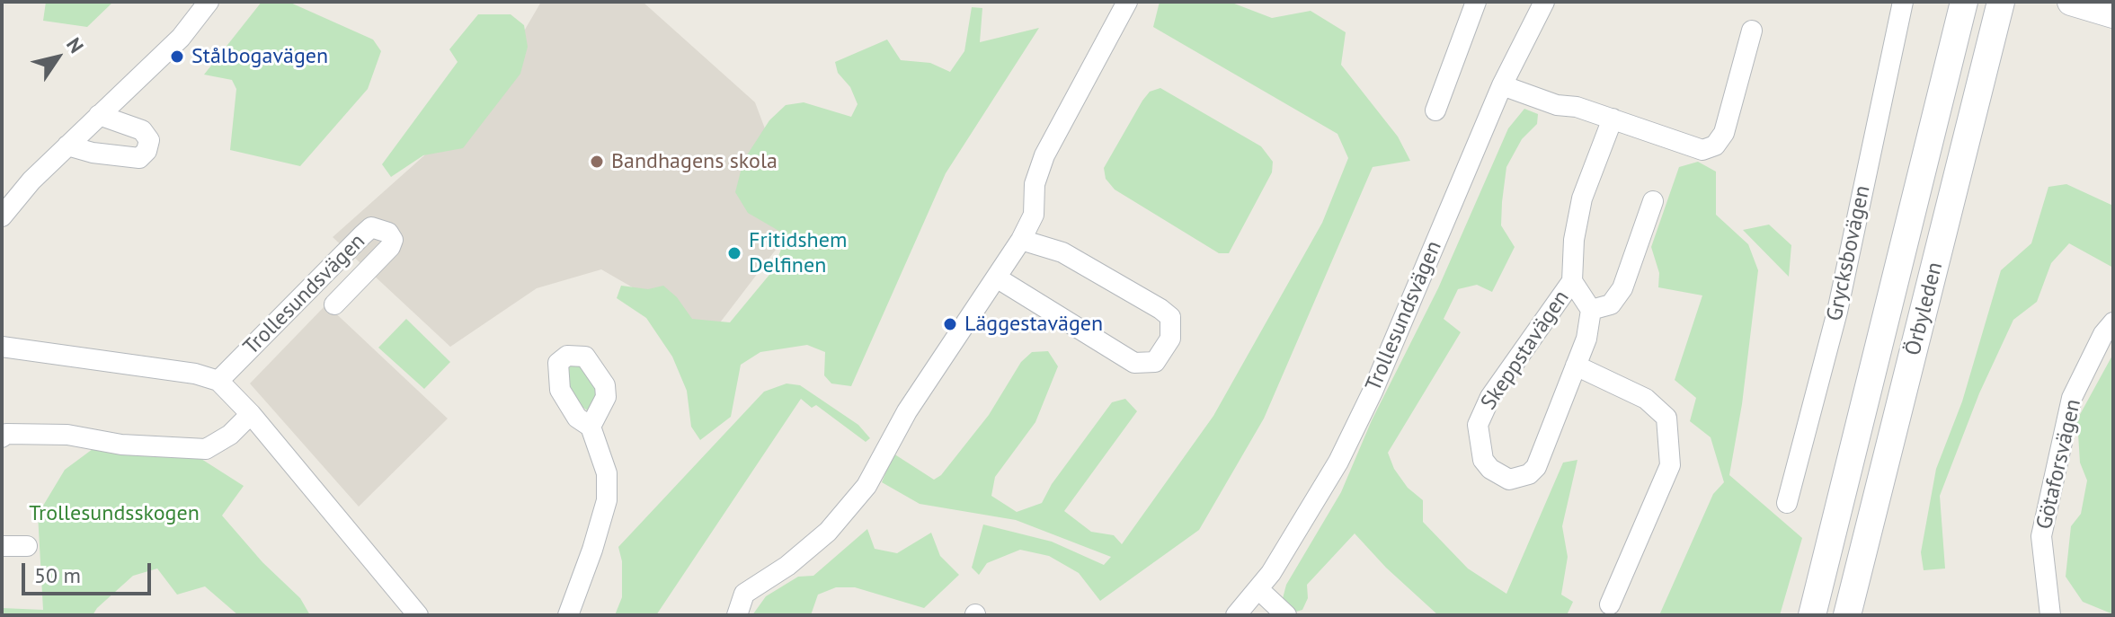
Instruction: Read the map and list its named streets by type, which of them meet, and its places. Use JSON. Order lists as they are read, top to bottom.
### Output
{
  "streets": {
    "main road": ["Örbyleden"],
    "street": [
      "Grycksbovägen",
      "Trollesundsvägen",
      "Skeppstavägen",
      "Götaforsvägen"
    ]
  },
  "parks": ["Trollesundsskogen"],
  "places": [
    "Stålbogavägen",
    "Bandhagens skola",
    "Fritidshem Delfinen",
    "Läggestavägen"
  ],
  "scale_bar": "50 m",
  "north": "top right"
}
